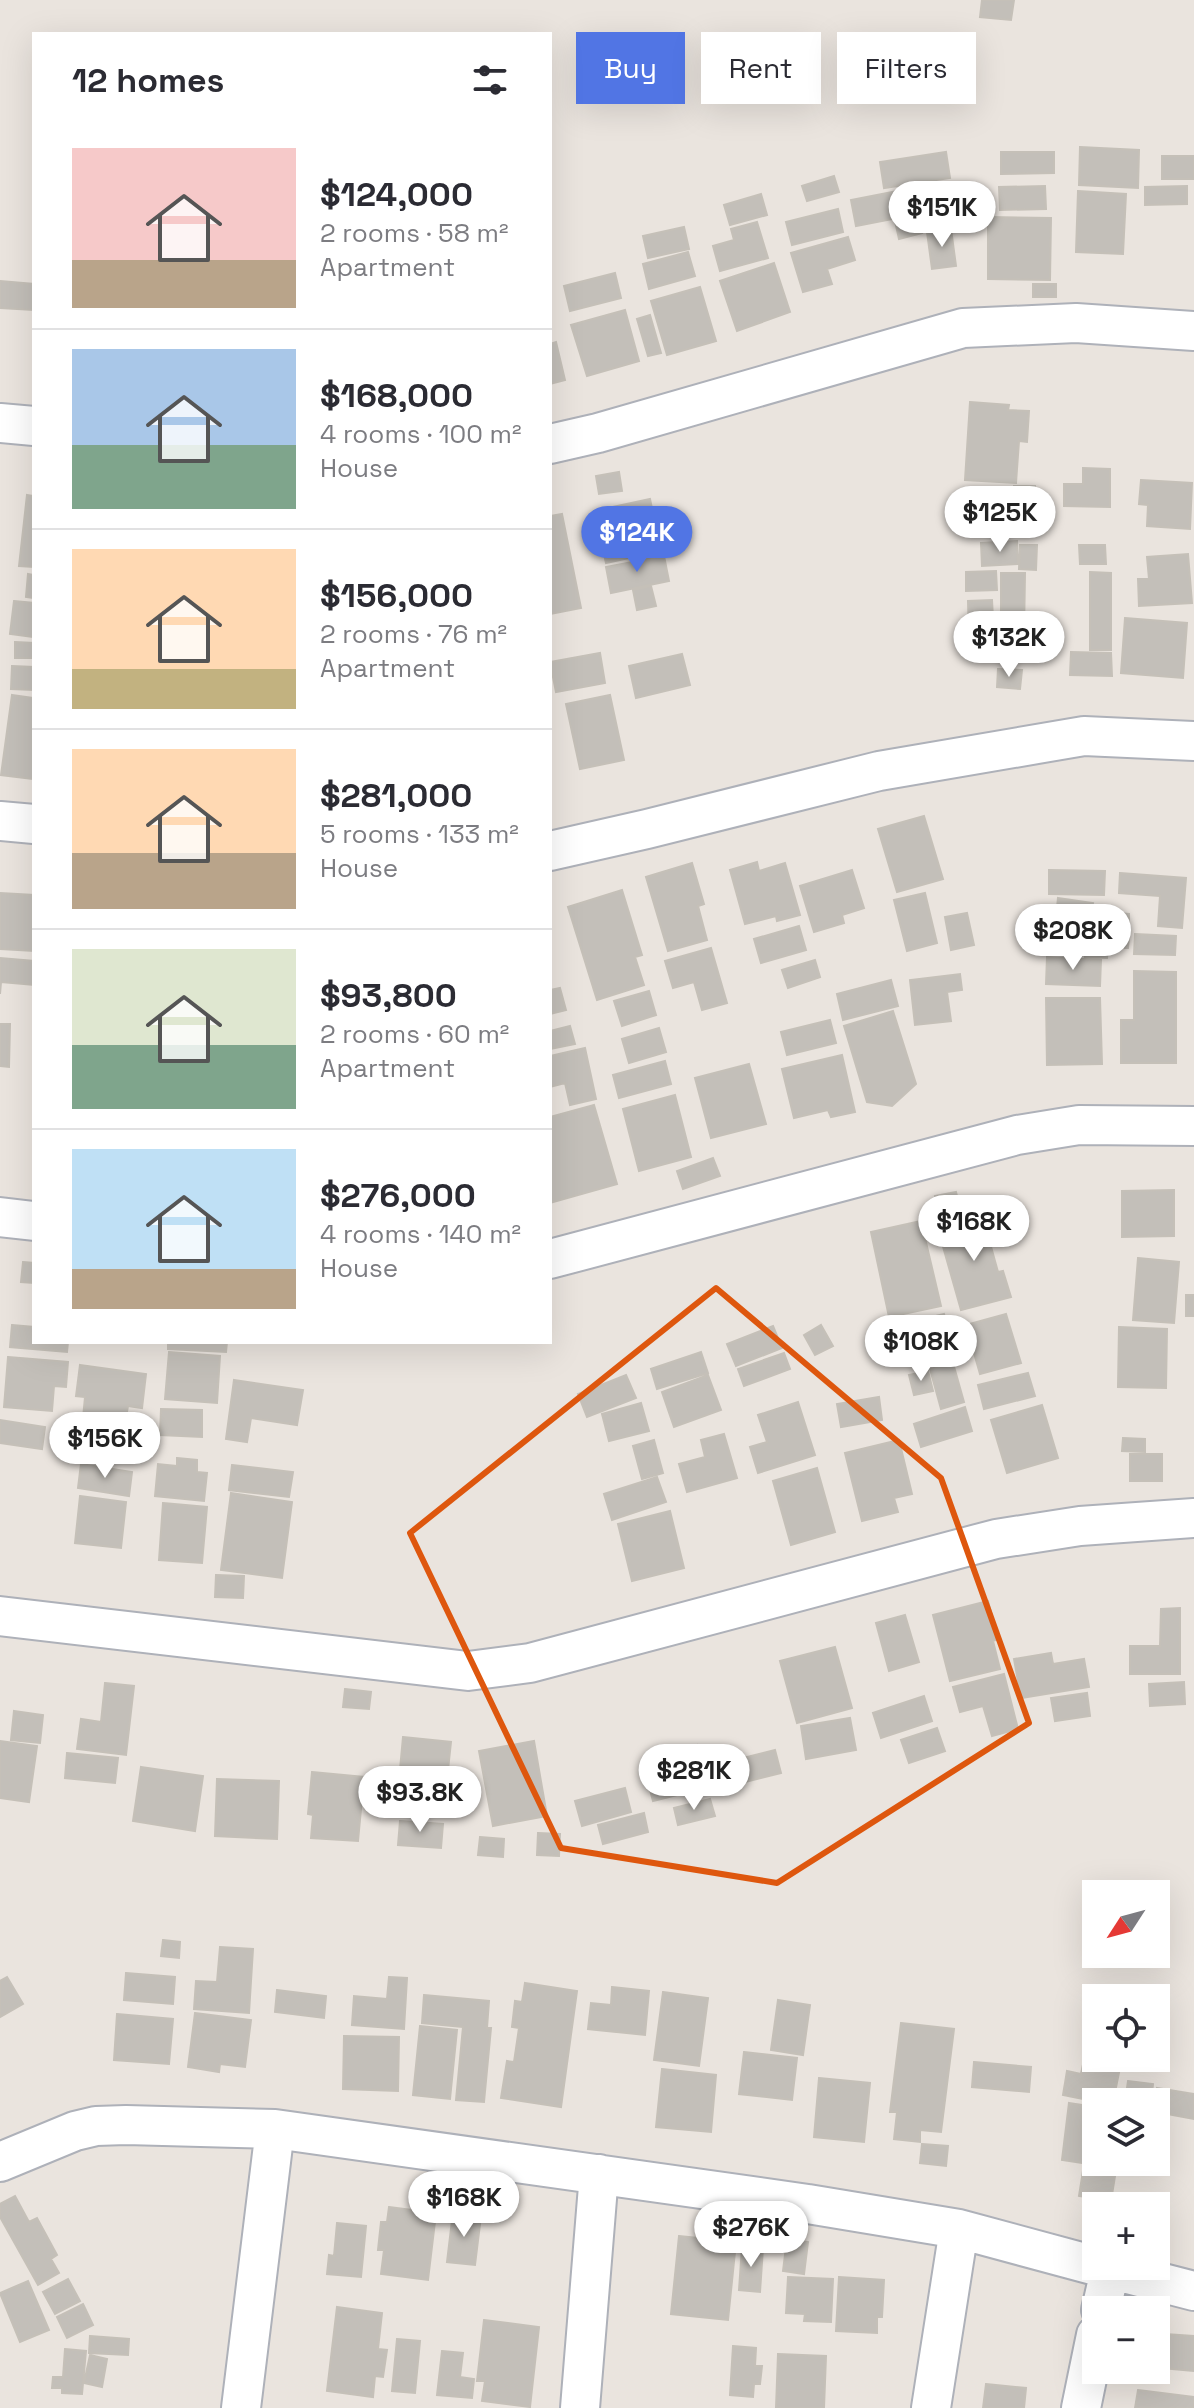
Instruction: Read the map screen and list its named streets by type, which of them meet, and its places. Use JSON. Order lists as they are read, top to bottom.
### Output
{
  "north": "bottom left",
  "page": {
    "chip": ["Buy", "Rent", "Filters"],
    "heading": "12 homes",
    "list": [
      {
        "name": "$124,000",
        "note": "2 rooms · 58 m² · Apartment"
      },
      {
        "name": "$168,000",
        "note": "4 rooms · 100 m² · House"
      },
      {
        "name": "$156,000",
        "note": "2 rooms · 76 m² · Apartment"
      },
      {
        "name": "$281,000",
        "note": "5 rooms · 133 m² · House"
      },
      {
        "name": "$93,800",
        "note": "2 rooms · 60 m² · Apartment"
      },
      {
        "name": "$276,000",
        "note": "4 rooms · 140 m² · House"
      }
    ],
    "price": [
      "$151K",
      "$125K",
      "$124K",
      "$132K",
      "$208K",
      "$168K",
      "$108K",
      "$156K",
      "$281K",
      "$93.8K",
      "$168K",
      "$276K"
    ],
    "map_buttons": ["+", "−"]
  }
}
